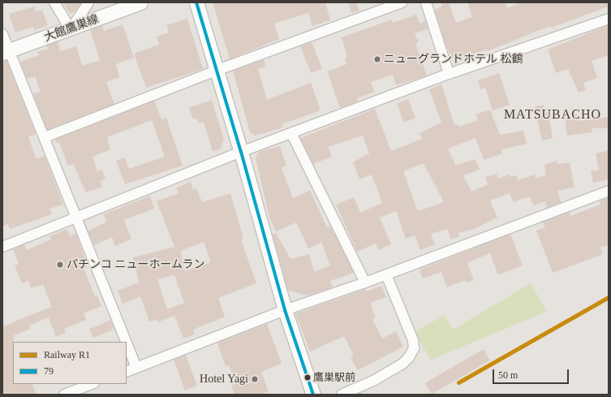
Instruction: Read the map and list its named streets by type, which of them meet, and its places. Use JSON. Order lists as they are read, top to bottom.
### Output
{
  "streets": {
    "street": ["大館鷹巣線"]
  },
  "districts": ["MATSUBACHO"],
  "places": [
    "ニューグランドホテル 松鶴",
    "パチンコ ニューホームラン",
    "鷹巣駅前",
    "Hotel Yagi"
  ],
  "lines": ["transit line 79", "rail line R1"],
  "legend": ["Railway R1", "79"],
  "scale_bar": "50 m"
}
